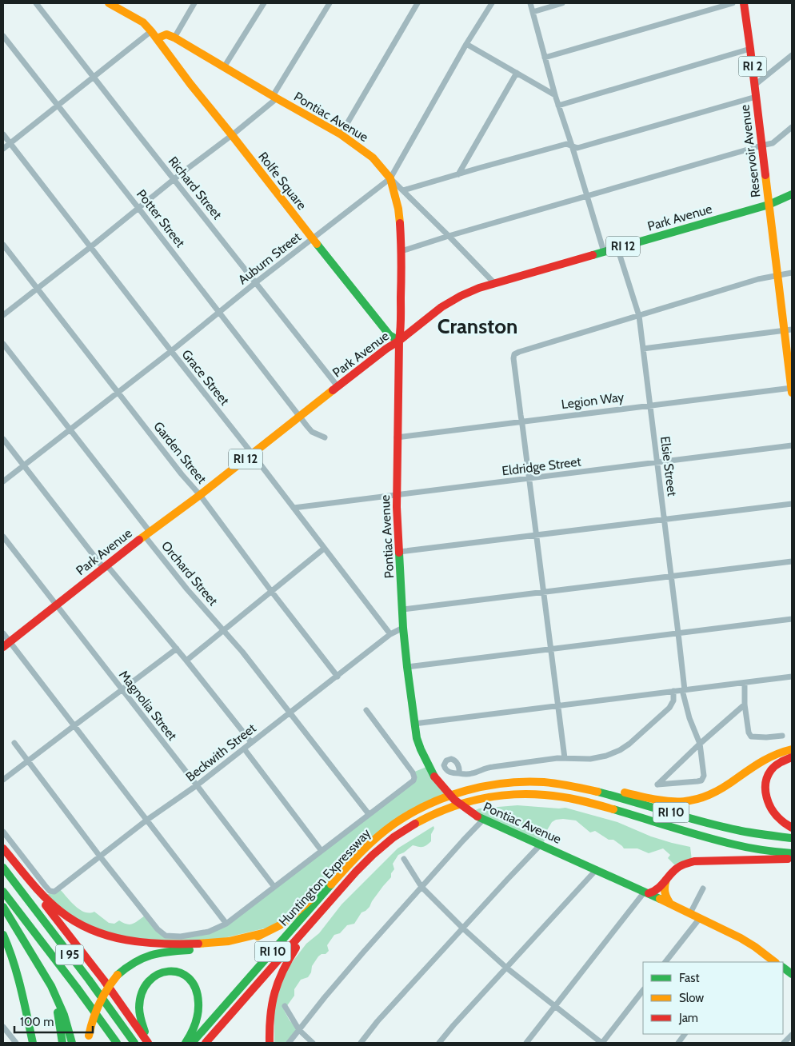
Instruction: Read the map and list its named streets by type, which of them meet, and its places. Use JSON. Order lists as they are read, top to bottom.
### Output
{
  "streets": {
    "main road": [
      "RI 2",
      "Pontiac Avenue",
      "Reservoir Avenue",
      "Rolfe Square",
      "Park Avenue",
      "RI 12",
      "RI 10",
      "Huntington Expressway",
      "I 95"
    ],
    "street": [
      "Richard Street",
      "Potter Street",
      "Auburn Street",
      "Grace Street",
      "Legion Way",
      "Garden Street",
      "Eldridge Street",
      "Elsie Street",
      "Orchard Street",
      "Magnolia Street",
      "Beckwith Street"
    ]
  },
  "crossings": [
    ["Pontiac Avenue", "Rolfe Square"],
    ["Pontiac Avenue", "Park Avenue"],
    ["Pontiac Avenue", "Auburn Street"],
    ["Pontiac Avenue", "Legion Way"],
    ["Pontiac Avenue", "Eldridge Street"],
    ["Pontiac Avenue", "Beckwith Street"],
    ["Reservoir Avenue", "Park Avenue"],
    ["Reservoir Avenue", "Legion Way"],
    ["Rolfe Square", "Park Avenue"],
    ["Rolfe Square", "Auburn Street"],
    ["Richard Street", "Park Avenue"],
    ["Richard Street", "Auburn Street"],
    ["Park Avenue", "Potter Street"],
    ["Park Avenue", "Grace Street"],
    ["Park Avenue", "Garden Street"],
    ["Park Avenue", "Elsie Street"],
    ["Park Avenue", "Orchard Street"],
    ["Park Avenue", "Magnolia Street"],
    ["Potter Street", "Auburn Street"],
    ["Auburn Street", "Grace Street"],
    ["Auburn Street", "Garden Street"],
    ["Auburn Street", "Orchard Street"],
    ["Grace Street", "Eldridge Street"],
    ["Grace Street", "Beckwith Street"],
    ["Legion Way", "Elsie Street"],
    ["Garden Street", "Beckwith Street"],
    ["Eldridge Street", "Elsie Street"],
    ["Orchard Street", "Beckwith Street"],
    ["Magnolia Street", "Beckwith Street"]
  ],
  "districts": ["Cranston"],
  "legend": ["Fast", "Slow", "Jam"],
  "scale_bar": "100 m"
}
